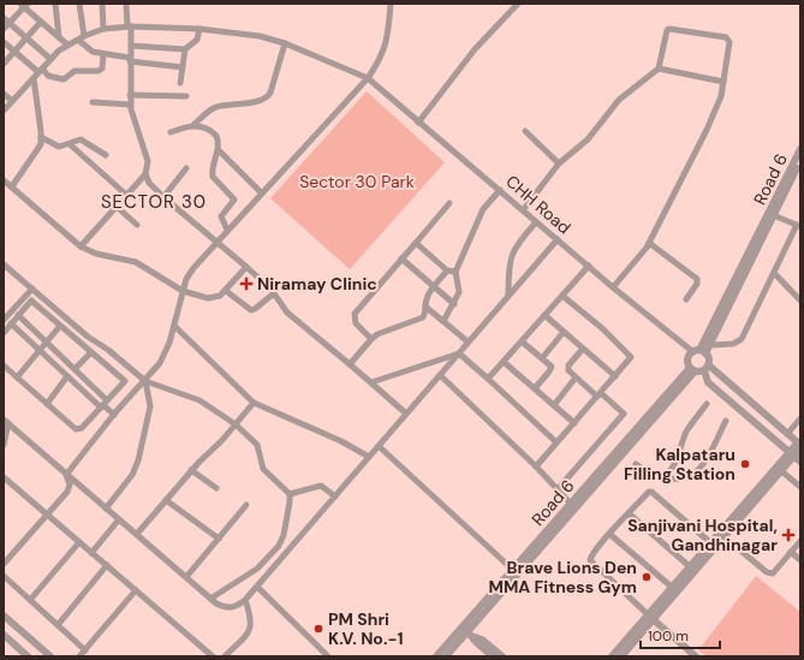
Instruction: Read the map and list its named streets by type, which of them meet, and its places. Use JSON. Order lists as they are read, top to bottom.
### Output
{
  "streets": {
    "street": ["Road 6", "CHH Road"]
  },
  "crossings": [
    ["Road 6", "CHH Road"]
  ],
  "districts": ["SECTOR 30"],
  "parks": ["Sector 30 Park"],
  "places": {
    "health": ["Niramay Clinic", "Sanjivani Hospital, Gandhinagar"],
    "other": ["Kalpataru Filling Station", "Brave Lions Den MMA Fitness Gym", "PM Shri K.V. No.-1"]
  },
  "scale_bar": "100 m"
}
